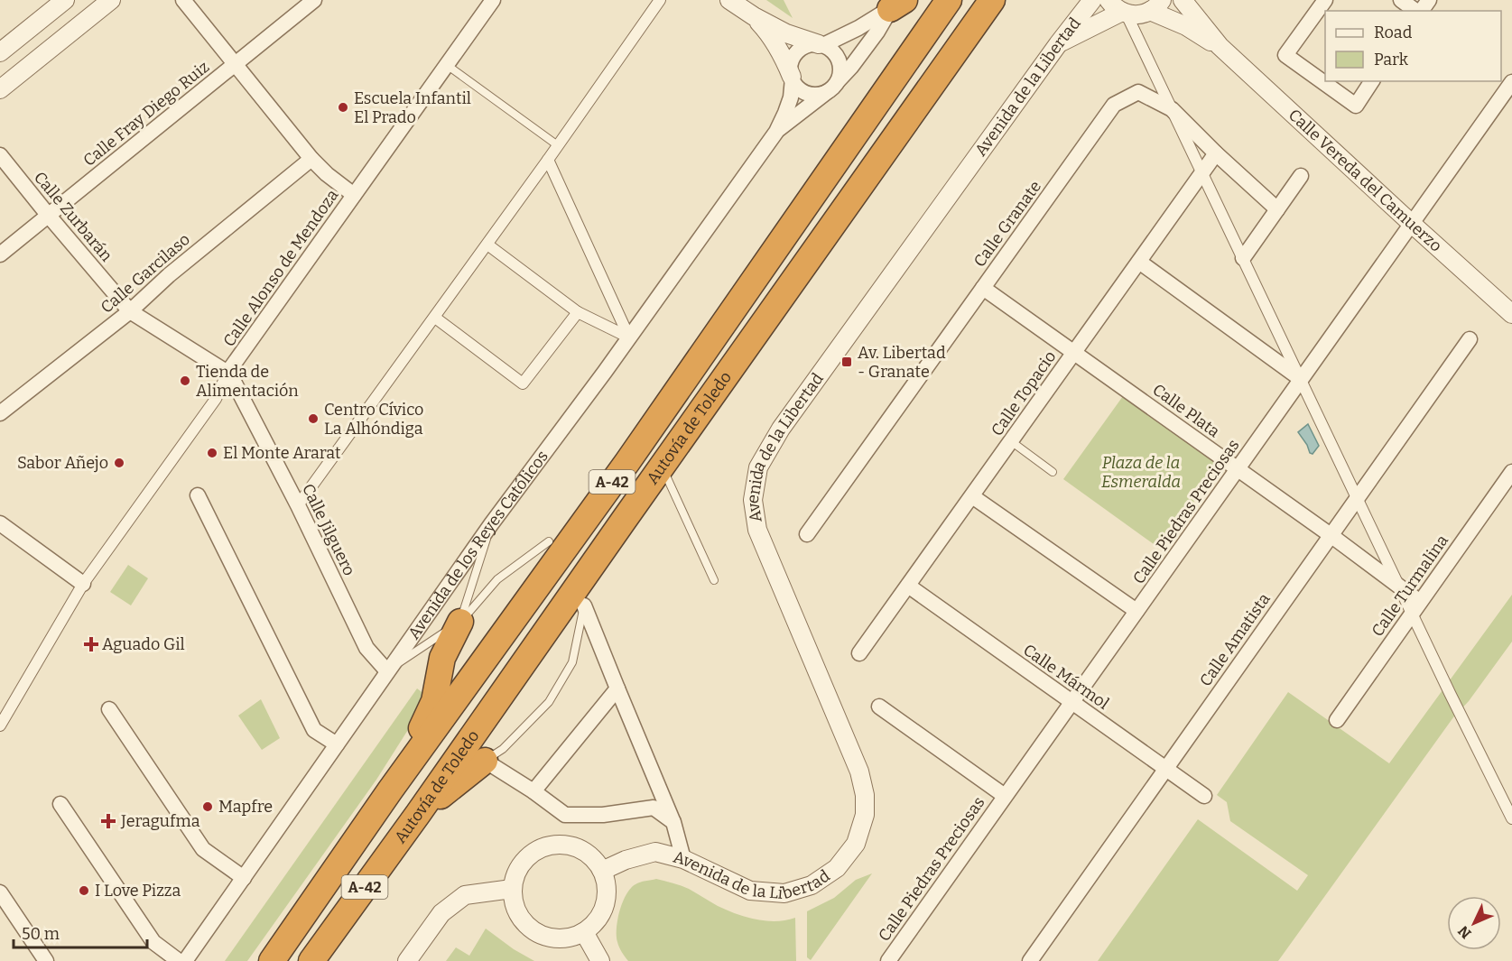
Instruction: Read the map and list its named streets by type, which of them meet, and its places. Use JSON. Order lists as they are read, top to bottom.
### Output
{
  "streets": {
    "highway": ["Autovía de Toledo", "A-42"],
    "street": [
      "Avenida de la Libertad",
      "Calle Fray Diego Ruiz",
      "Calle Vereda del Camuerzo",
      "Calle Zurbarán",
      "Calle Granate",
      "Calle Alonso de Mendoza",
      "Calle Garcilaso",
      "Calle Topacio",
      "Calle Plata",
      "Calle Piedras Preciosas",
      "Calle Jilguero",
      "Avenida de los Reyes Católicos",
      "Calle Turmalina",
      "Calle Amatista",
      "Calle Mármol"
    ]
  },
  "crossings": [
    ["Calle Fray Diego Ruiz", "Calle Zurbarán"],
    ["Calle Vereda del Camuerzo", "Calle Piedras Preciosas"],
    ["Calle Zurbarán", "Calle Alonso de Mendoza"],
    ["Calle Zurbarán", "Calle Garcilaso"],
    ["Calle Zurbarán", "Calle Jilguero"],
    ["Calle Granate", "Calle Topacio"],
    ["Calle Granate", "Calle Plata"],
    ["Calle Alonso de Mendoza", "Calle Jilguero"],
    ["Calle Topacio", "Calle Plata"],
    ["Calle Topacio", "Calle Mármol"],
    ["Calle Plata", "Calle Piedras Preciosas"],
    ["Calle Plata", "Calle Turmalina"],
    ["Calle Plata", "Calle Amatista"],
    ["Calle Piedras Preciosas", "Calle Mármol"],
    ["Calle Jilguero", "Avenida de los Reyes Católicos"],
    ["Calle Amatista", "Calle Mármol"]
  ],
  "parks": ["Plaza de la Esmeralda"],
  "places": {
    "other": [
      "Escuela Infantil El Prado",
      "Tienda de Alimentación",
      "Centro Cívico La Alhóndiga",
      "El Monte Ararat",
      "Sabor Añejo",
      "Mapfre",
      "I Love Pizza"
    ],
    "transit": ["Av. Libertad - Granate"],
    "health": ["Aguado Gil", "Jeragufma"]
  },
  "legend": ["Road", "Park"],
  "scale_bar": "50 m",
  "north": "bottom left"
}
